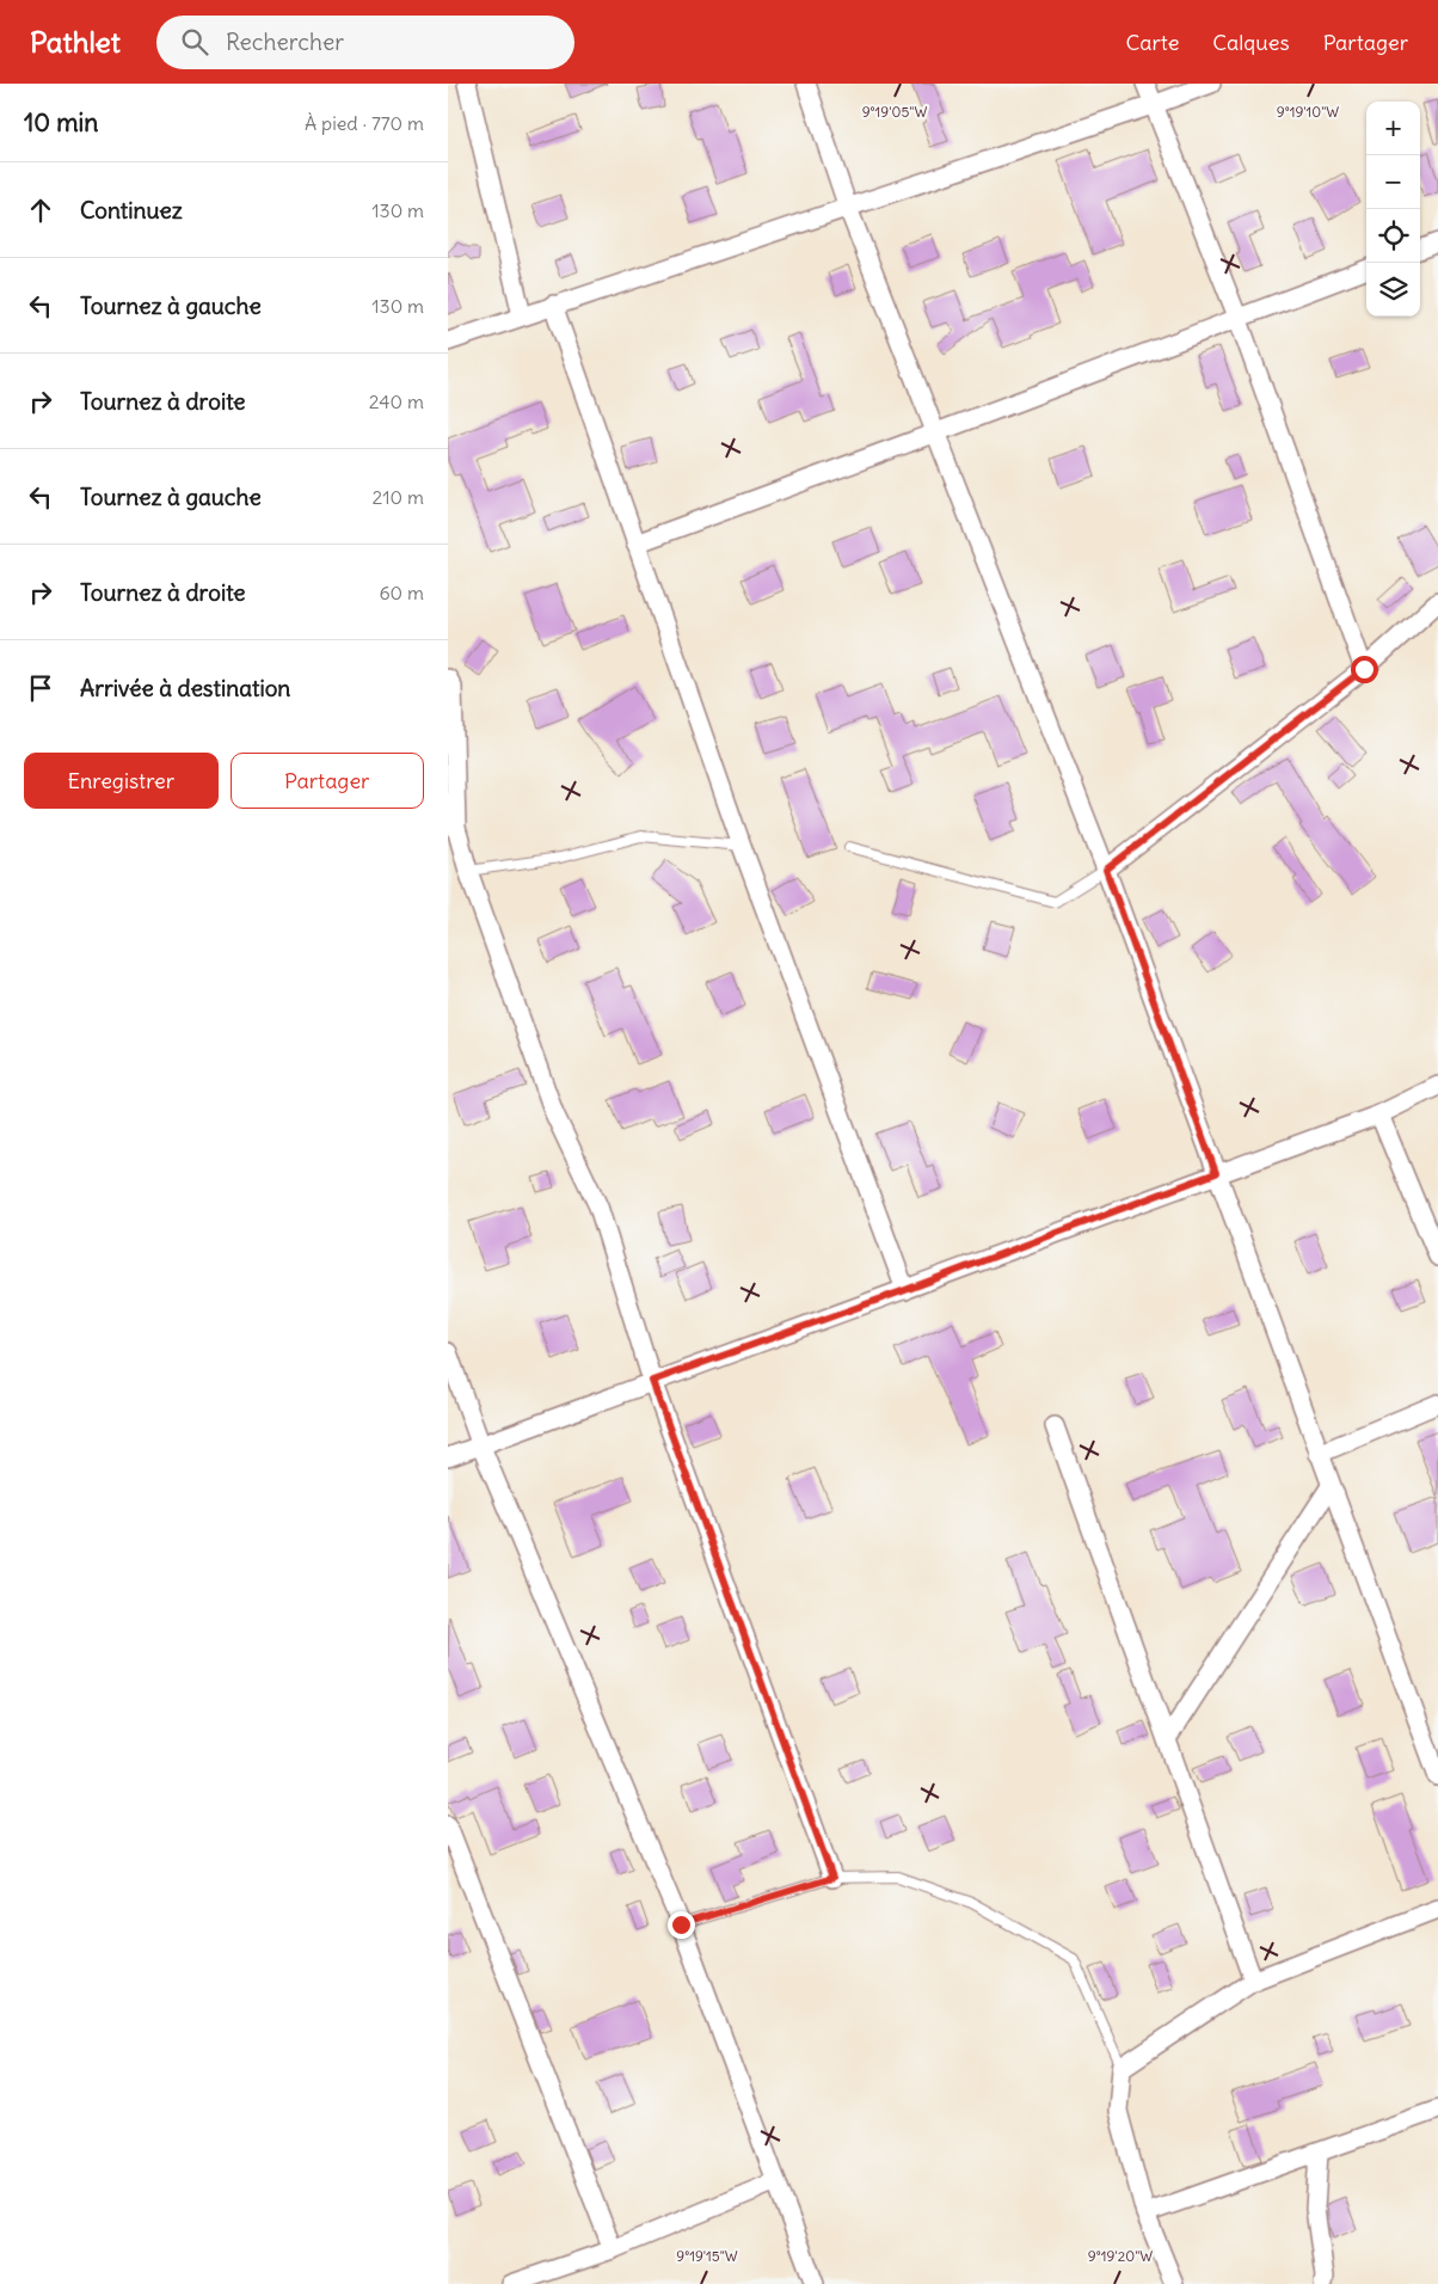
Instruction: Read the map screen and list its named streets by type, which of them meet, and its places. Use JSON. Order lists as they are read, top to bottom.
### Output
{
  "page": {
    "header": "Pathlet",
    "search": "Rechercher",
    "nav": ["Carte", "Calques", "Partager"],
    "heading": ["10 min", "À pied · 770 m"],
    "map_buttons": ["+", "−"],
    "list": [
      ["Continuez", "130 m"],
      ["Tournez à gauche", "130 m"],
      ["Tournez à droite", "240 m"],
      ["Tournez à gauche", "210 m"],
      ["Tournez à droite", "60 m"],
      "Arrivée à destination"
    ],
    "buttons": ["Enregistrer", "Partager"]
  },
  "coordinates": [
    "9°19'05\"W",
    "9°19'10\"W",
    "9°19'15\"W",
    "9°19'20\"W"
  ]
}
